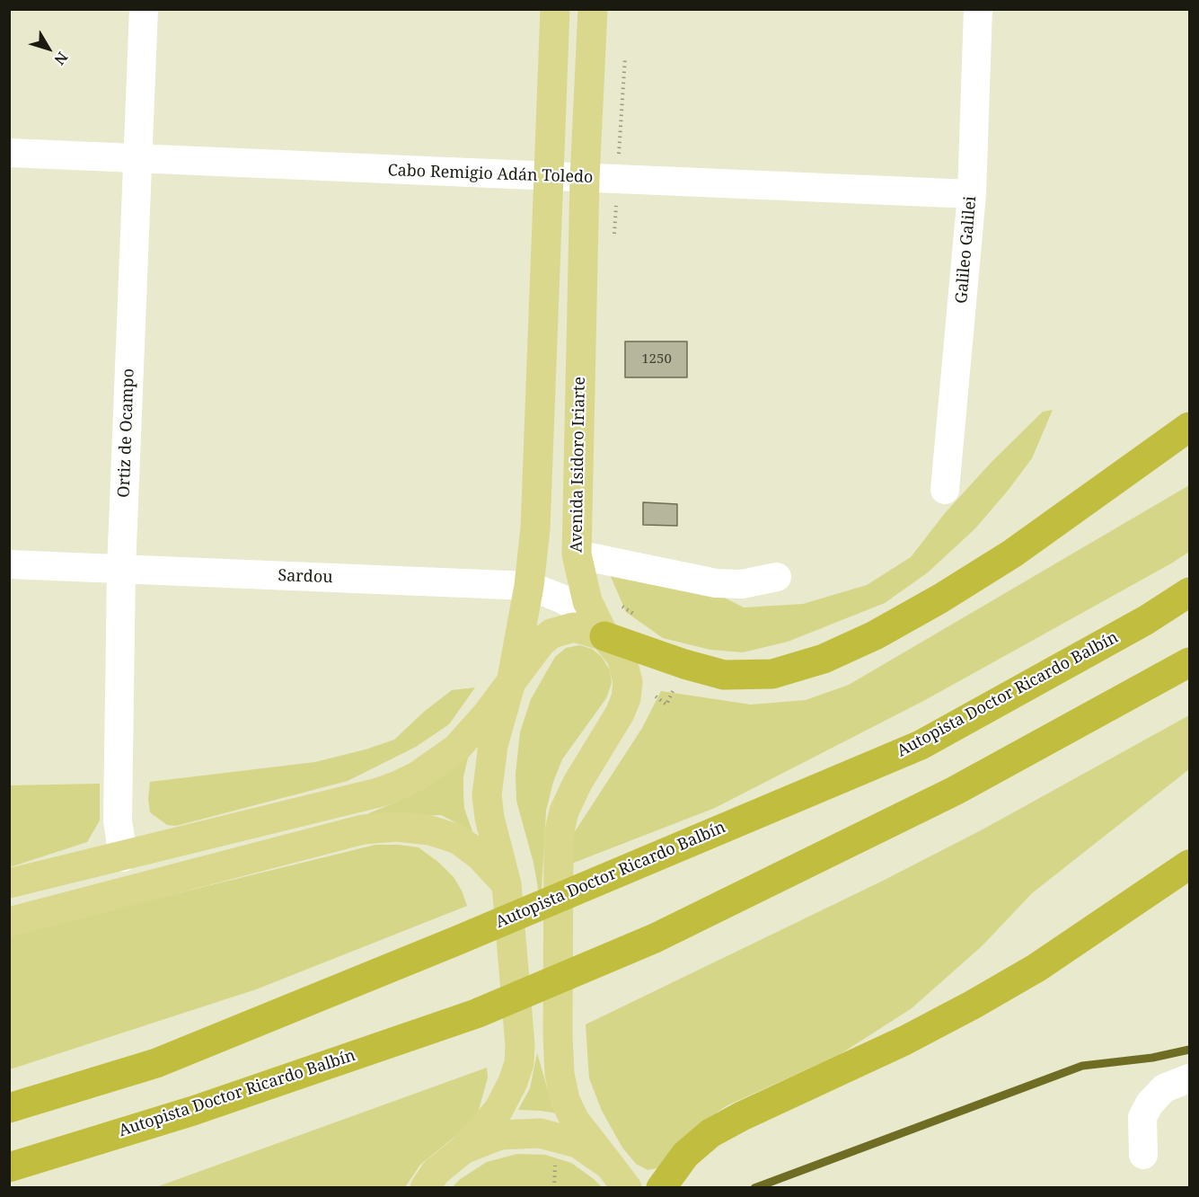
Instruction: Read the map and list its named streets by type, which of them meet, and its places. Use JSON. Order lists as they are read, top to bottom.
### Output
{
  "streets": {
    "highway": ["Autopista Doctor Ricardo Balbín"],
    "main road": ["Avenida Isidoro Iriarte"],
    "street": [
      "Cabo Remigio Adán Toledo",
      "Galileo Galilei",
      "Ortiz de Ocampo",
      "Sardou"
    ]
  },
  "crossings": [
    ["Cabo Remigio Adán Toledo", "Galileo Galilei"],
    ["Cabo Remigio Adán Toledo", "Ortiz de Ocampo"],
    ["Cabo Remigio Adán Toledo", "Avenida Isidoro Iriarte"],
    ["Ortiz de Ocampo", "Sardou"],
    ["Avenida Isidoro Iriarte", "Sardou"]
  ],
  "house_numbers": ["1250"],
  "north": "bottom right"
}
